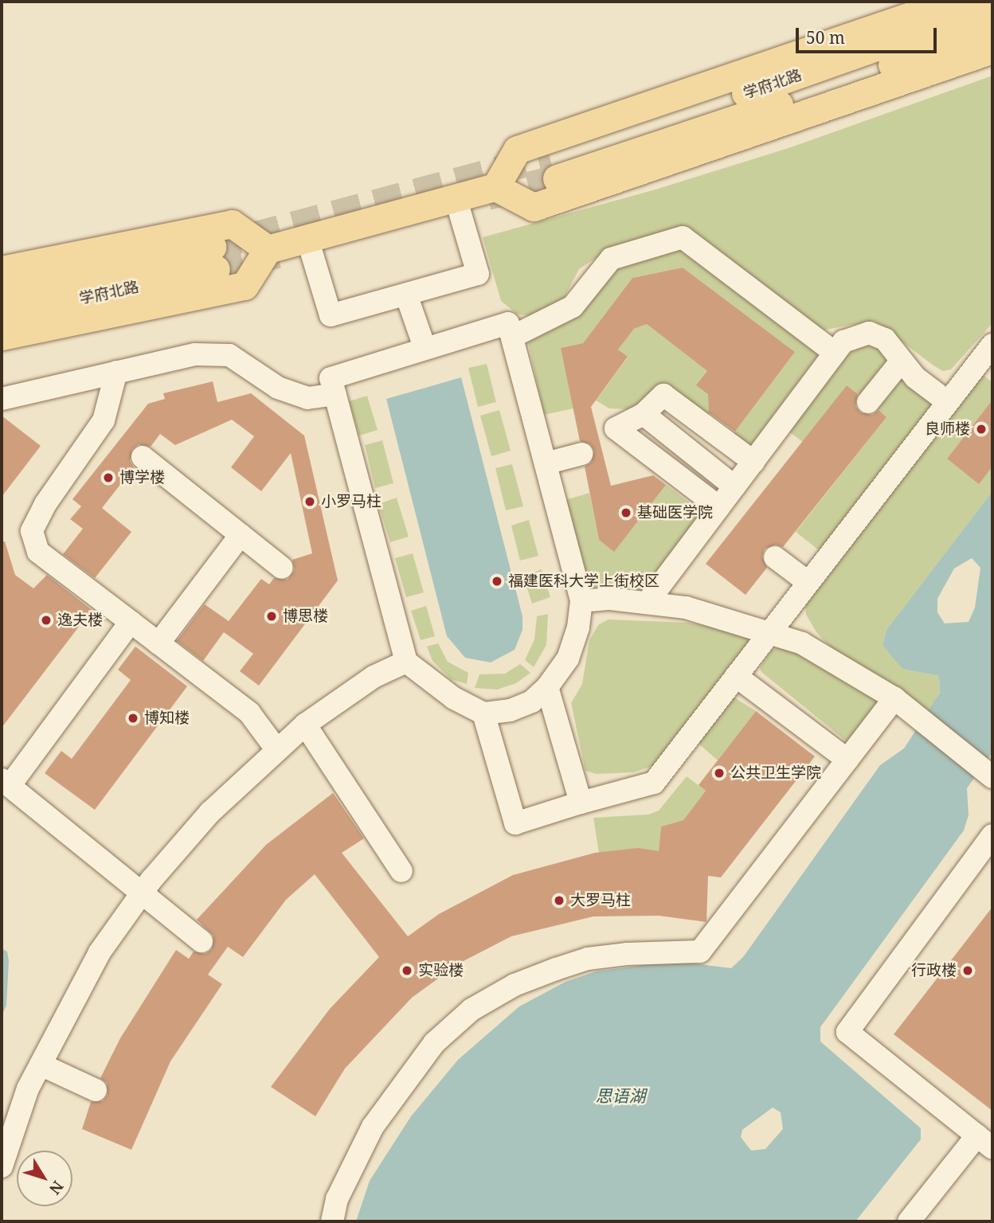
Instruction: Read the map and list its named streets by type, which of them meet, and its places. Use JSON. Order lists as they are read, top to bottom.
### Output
{
  "streets": {
    "main road": ["学府北路"]
  },
  "water": ["思语湖"],
  "places": [
    "良师楼",
    "博学楼",
    "小罗马柱",
    "基础医学院",
    "福建医科大学上街校区",
    "博思楼",
    "逸夫楼",
    "博知楼",
    "公共卫生学院",
    "大罗马柱",
    "实验楼",
    "行政楼"
  ],
  "scale_bar": "50 m",
  "north": "bottom right"
}
